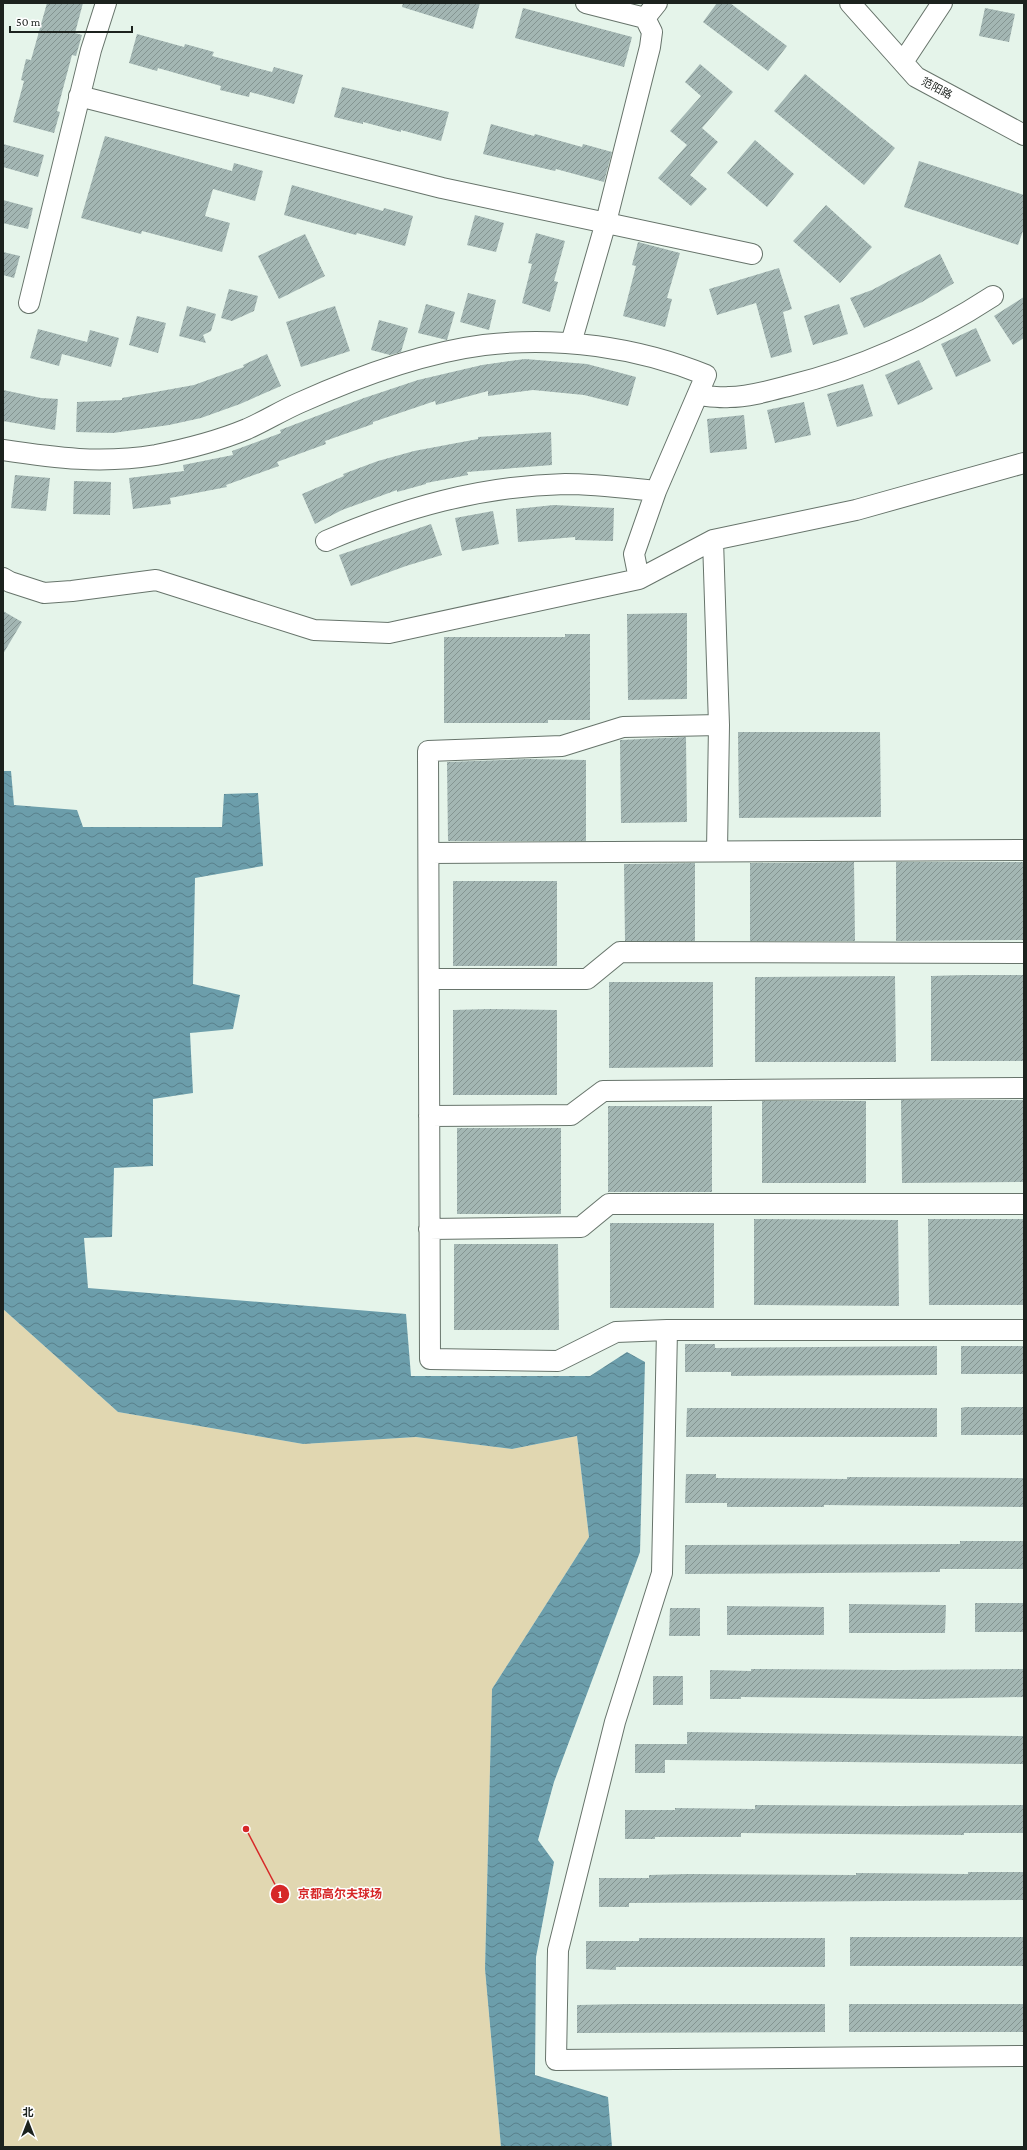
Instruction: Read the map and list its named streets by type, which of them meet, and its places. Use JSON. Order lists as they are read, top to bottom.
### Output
{
  "streets": {
    "street": ["范阳路"]
  },
  "places": ["京都高尔夫球场"],
  "scale_bar": "50 m",
  "north": "top"
}
